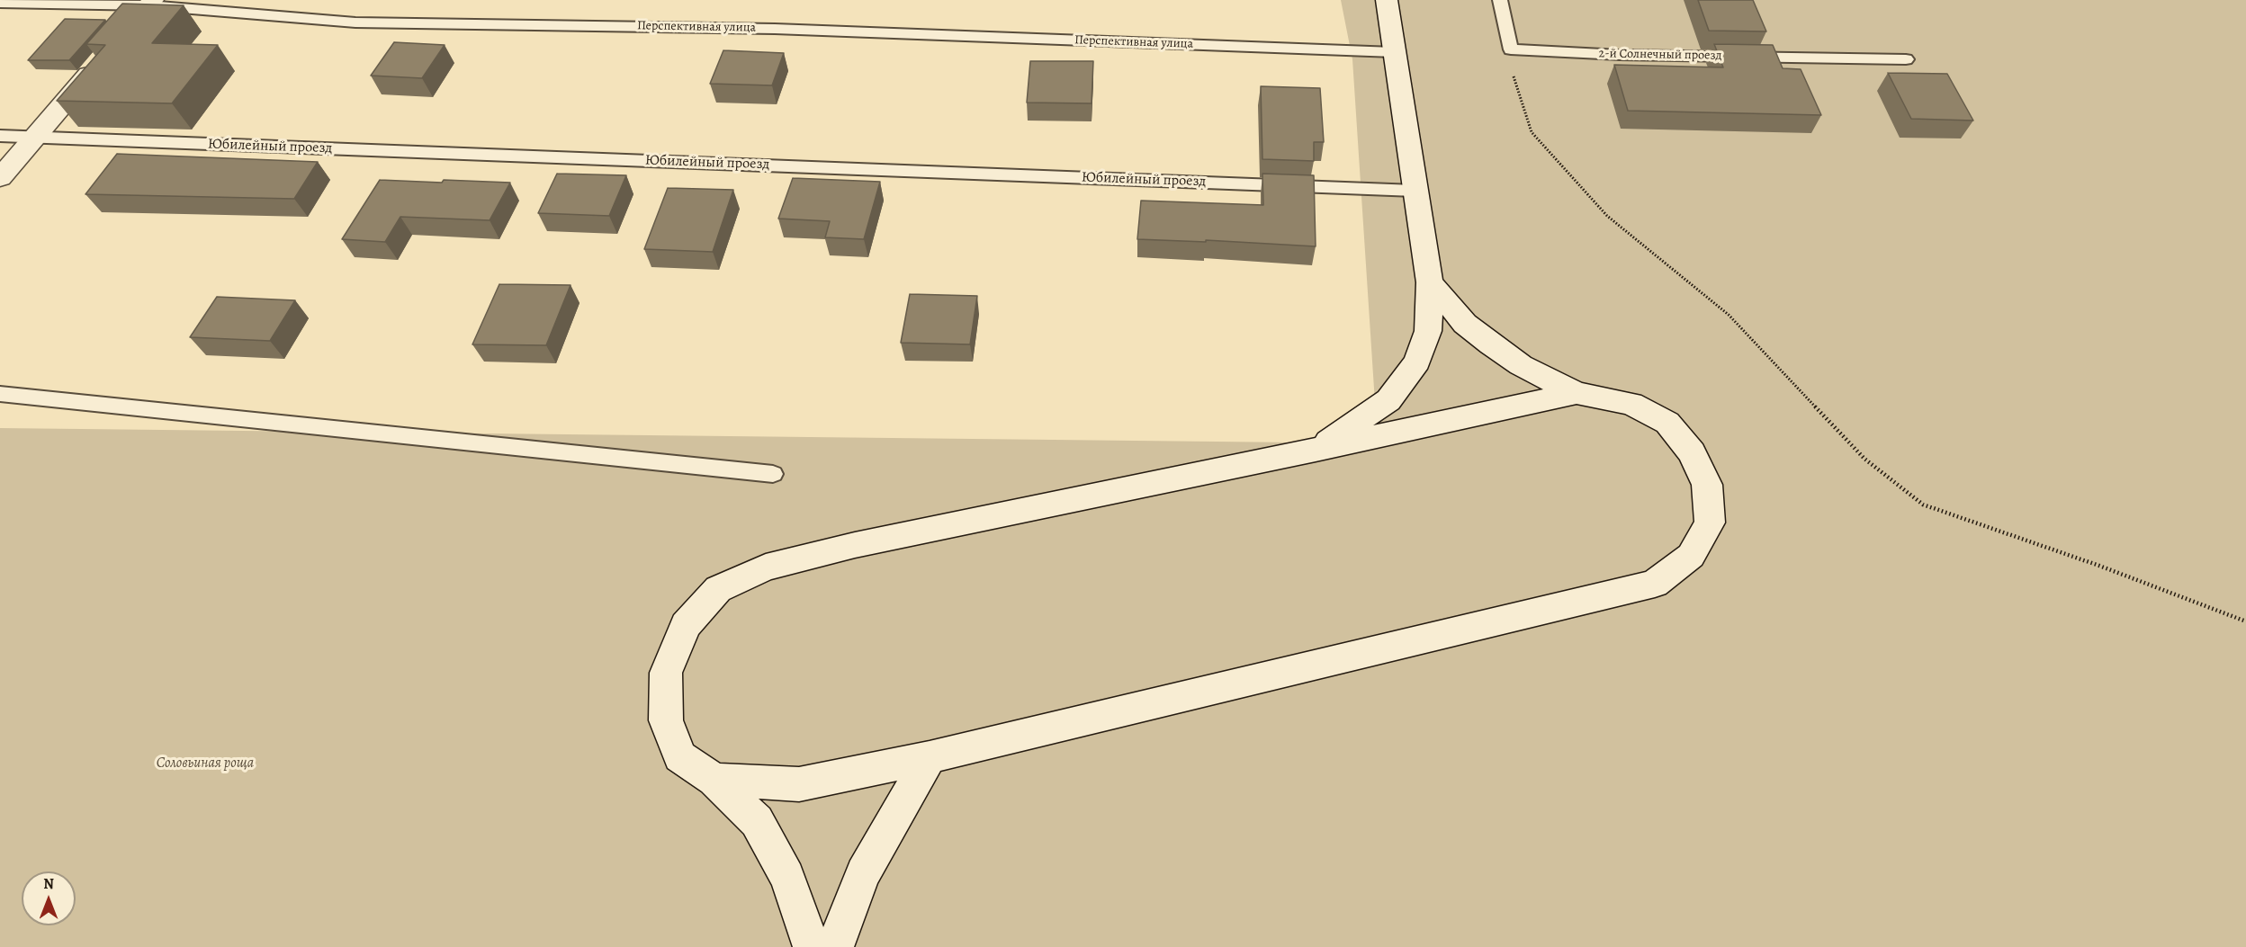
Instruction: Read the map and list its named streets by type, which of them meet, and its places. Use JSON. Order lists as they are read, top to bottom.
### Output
{
  "streets": {
    "lane": ["Перспективная улица", "2-й Солнечный проезд", "Юбилейный проезд"]
  },
  "parks": ["Соловьиная роща"],
  "north": "top"
}
